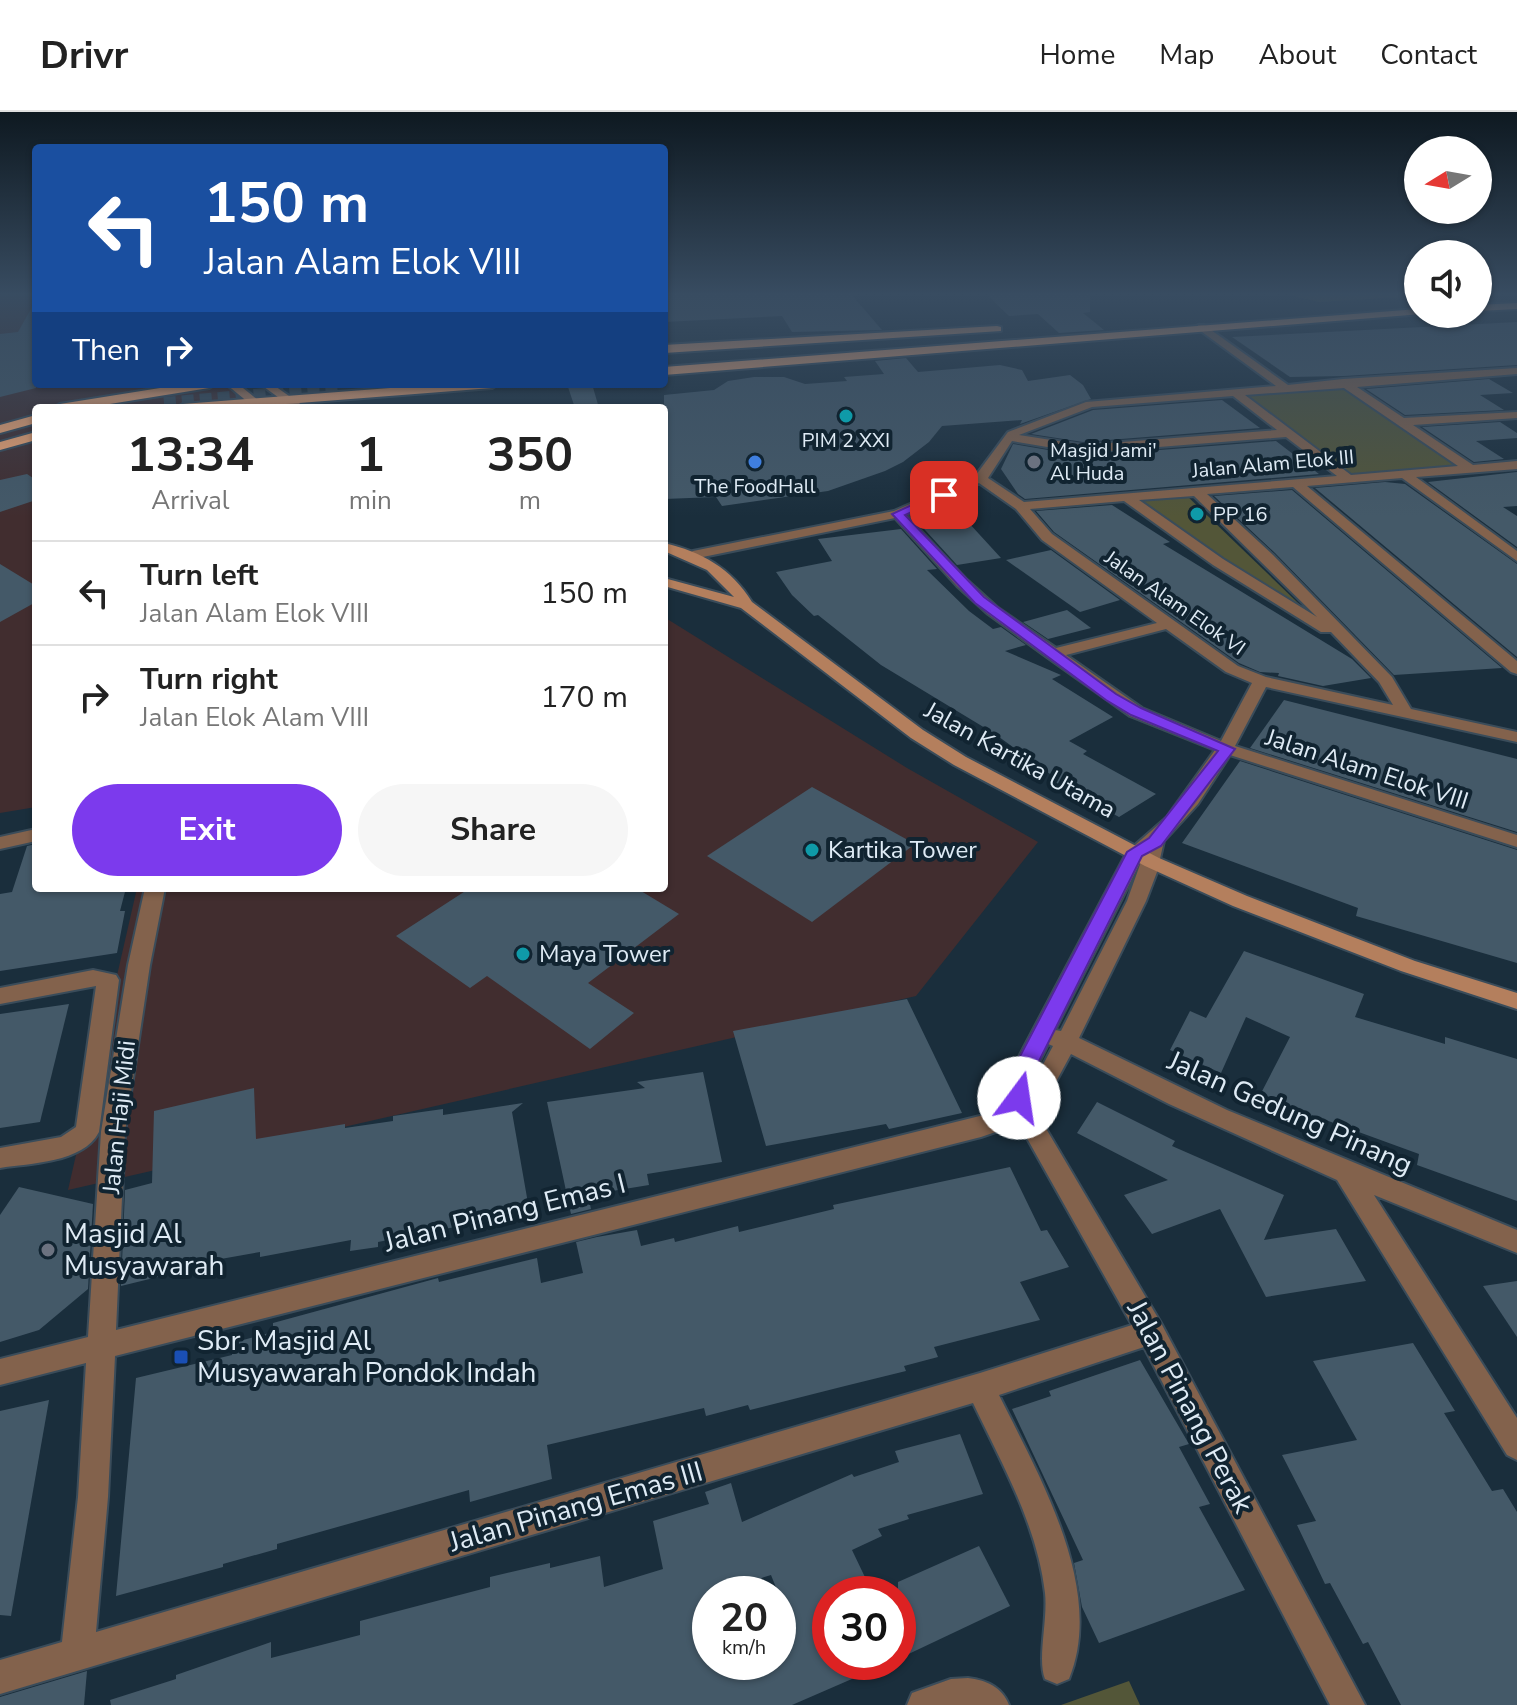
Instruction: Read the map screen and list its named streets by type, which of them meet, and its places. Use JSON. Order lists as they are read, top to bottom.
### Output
{
  "streets": {
    "main road": ["Jalan Kartika Utama"],
    "street": [
      "Jalan Alam Elok III",
      "Jalan Alam Elok VI",
      "Jalan Alam Elok VIII",
      "Jalan Gedung Pinang",
      "Jalan Haji Midi",
      "Jalan Pinang Emas I",
      "Jalan Pinang Perak",
      "Jalan Pinang Emas III"
    ]
  },
  "crossings": [
    ["Jalan Alam Elok III", "Jalan Alam Elok VI"],
    ["Jalan Alam Elok VI", "Jalan Pinang Perak"],
    ["Jalan Kartika Utama", "Jalan Pinang Perak"],
    ["Jalan Alam Elok VIII", "Jalan Pinang Perak"],
    ["Jalan Gedung Pinang", "Jalan Pinang Perak"],
    ["Jalan Haji Midi", "Jalan Pinang Emas I"],
    ["Jalan Haji Midi", "Jalan Pinang Emas III"],
    ["Jalan Pinang Emas I", "Jalan Pinang Perak"],
    ["Jalan Pinang Perak", "Jalan Pinang Emas III"]
  ],
  "places": {
    "other": [
      "PIM 2 XXI",
      "The FoodHall",
      "Masjid Jami' Al Huda",
      "PP 16",
      "Kartika Tower",
      "Maya Tower",
      "Masjid Al Musyawarah"
    ],
    "transit": ["Sbr. Masjid Al Musyawarah Pondok Indah"]
  },
  "north": "left",
  "page": {
    "header": "Drivr",
    "nav": [
      "Home",
      "Map",
      "About",
      "Contact"
    ],
    "turn": ["150 m", "Jalan Alam Elok VIII"],
    "then": "Then",
    "eta": [
      "13:34",
      "Arrival",
      "1",
      "min",
      "350",
      "m"
    ],
    "list": [
      {
        "name": "Turn left",
        "note": "Jalan Alam Elok VIII",
        "value": "150 m"
      },
      {
        "name": "Turn right",
        "note": "Jalan Elok Alam VIII",
        "value": "170 m"
      }
    ],
    "buttons": ["Exit", "Share"],
    "speed": "20 km/h",
    "limit": "30"
  }
}
